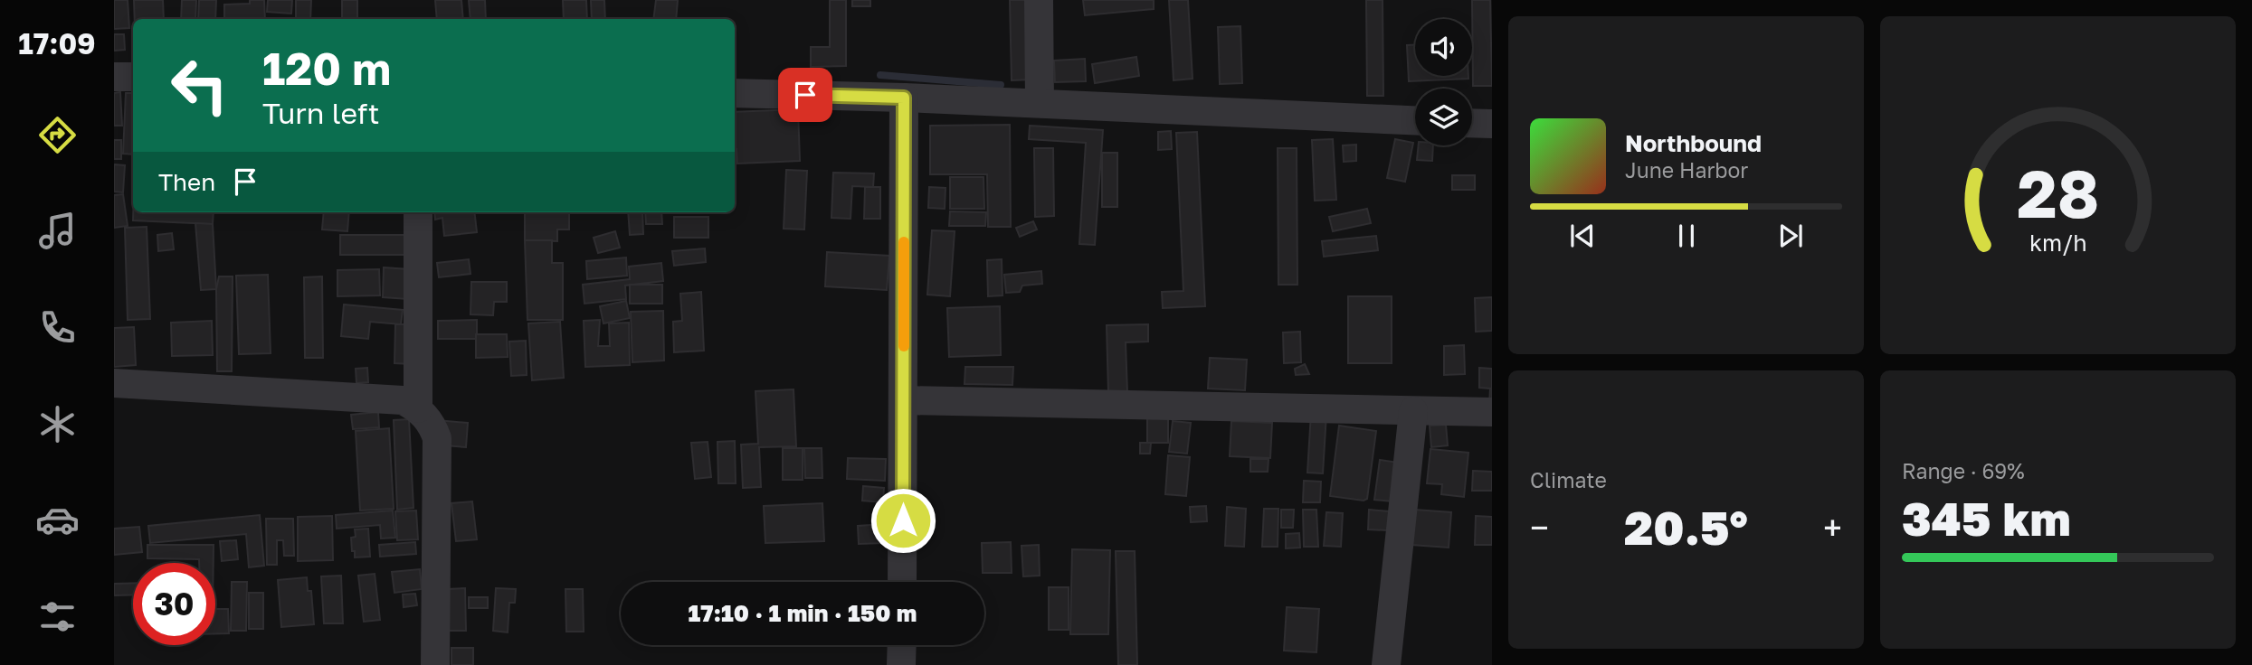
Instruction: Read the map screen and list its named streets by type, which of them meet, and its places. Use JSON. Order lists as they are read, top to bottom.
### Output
{
  "page": {
    "tabs": "17:09",
    "turn": ["120 m", "Turn left"],
    "song": ["Northbound", "June Harbor"],
    "then": "Then",
    "tile": [
      "Climate",
      ["Range · 69%", "345 km"]
    ],
    "heat": ["−", "20.5°", "+"],
    "limit": "30",
    "trip": "17:10 · 1 min · 150 m",
    "gauge": ["28", "km/h"]
  }
}
